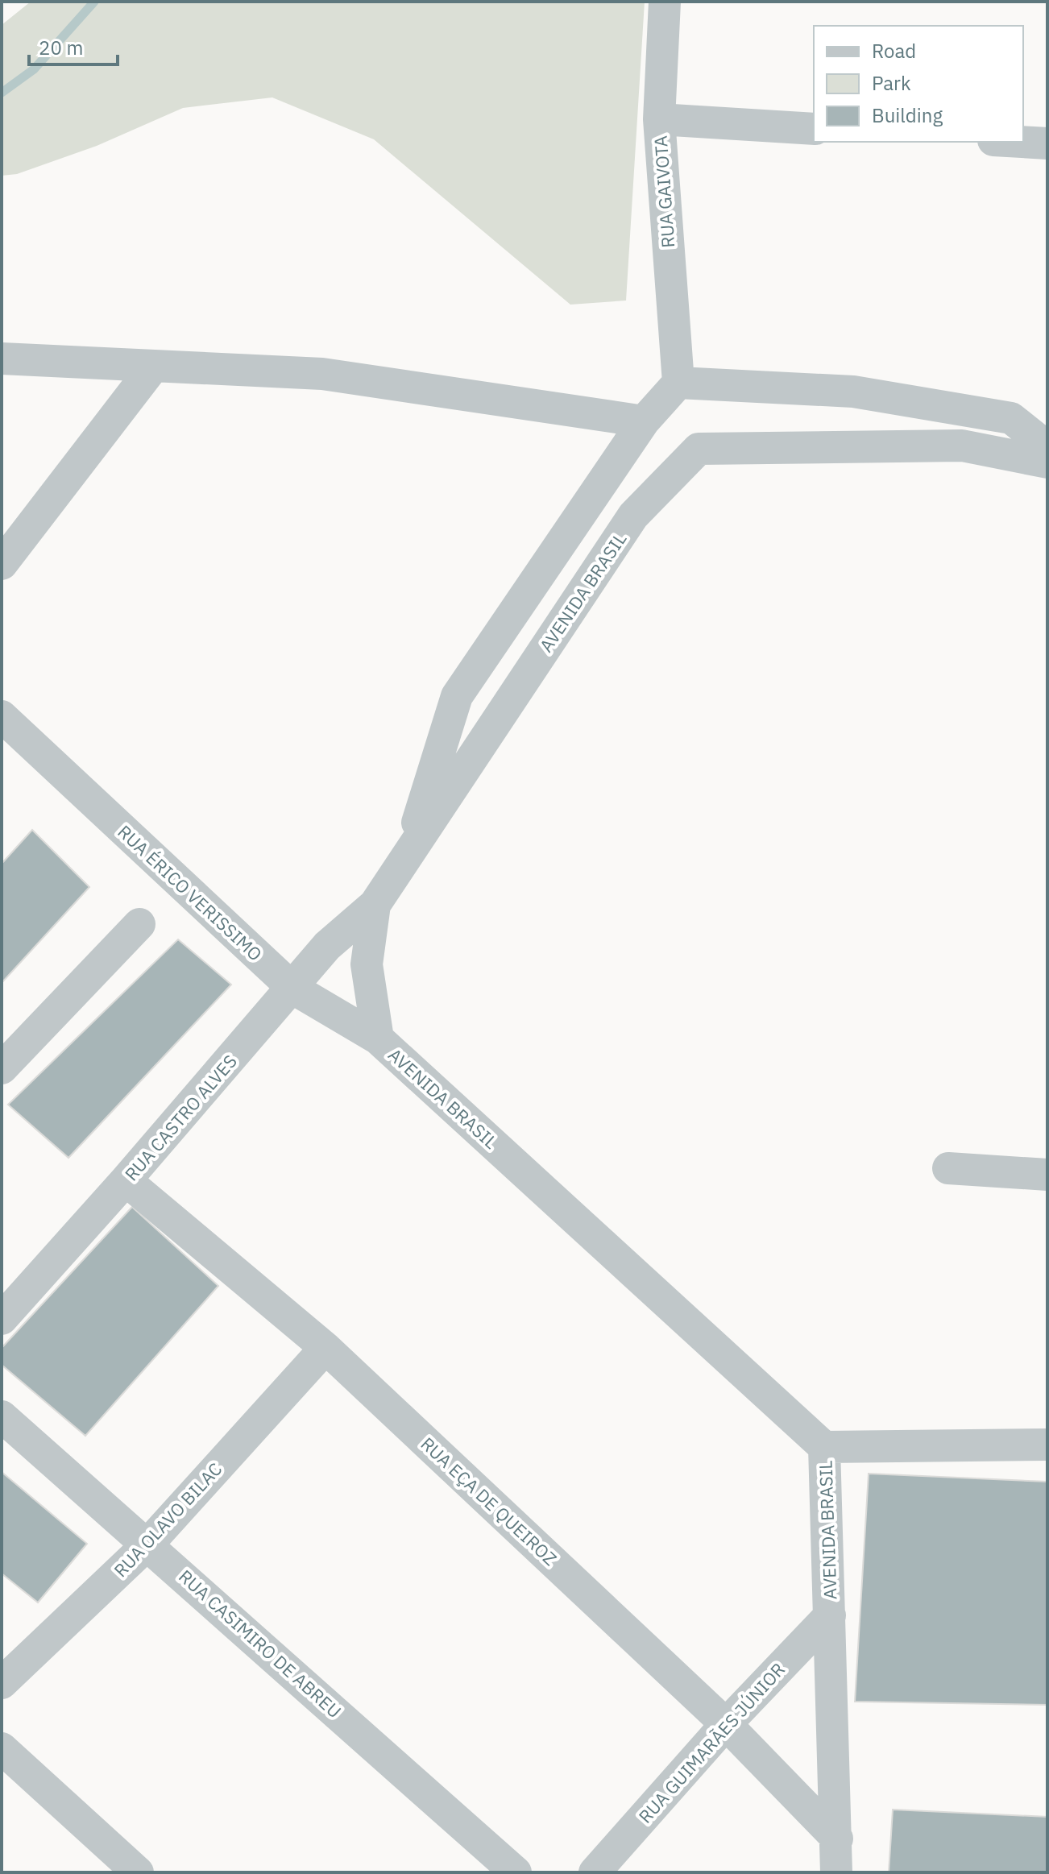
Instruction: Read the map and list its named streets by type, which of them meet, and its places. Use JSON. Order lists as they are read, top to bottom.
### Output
{
  "streets": {
    "street": [
      "RUA GAIVOTA",
      "AVENIDA BRASIL",
      "RUA ÉRICO VERISSIMO",
      "RUA CASTRO ALVES",
      "RUA EÇA DE QUEIROZ",
      "RUA OLAVO BILAC",
      "RUA CASIMIRO DE ABREU",
      "RUA GUIMARÃES JÚNIOR"
    ]
  },
  "crossings": [
    ["AVENIDA BRASIL", "RUA EÇA DE QUEIROZ"],
    ["AVENIDA BRASIL", "RUA GUIMARÃES JÚNIOR"],
    ["RUA ÉRICO VERISSIMO", "RUA CASTRO ALVES"],
    ["RUA CASTRO ALVES", "RUA EÇA DE QUEIROZ"],
    ["RUA EÇA DE QUEIROZ", "RUA OLAVO BILAC"],
    ["RUA EÇA DE QUEIROZ", "RUA GUIMARÃES JÚNIOR"],
    ["RUA OLAVO BILAC", "RUA CASIMIRO DE ABREU"]
  ],
  "legend": ["Road", "Park", "Building"],
  "scale_bar": "20 m"
}
